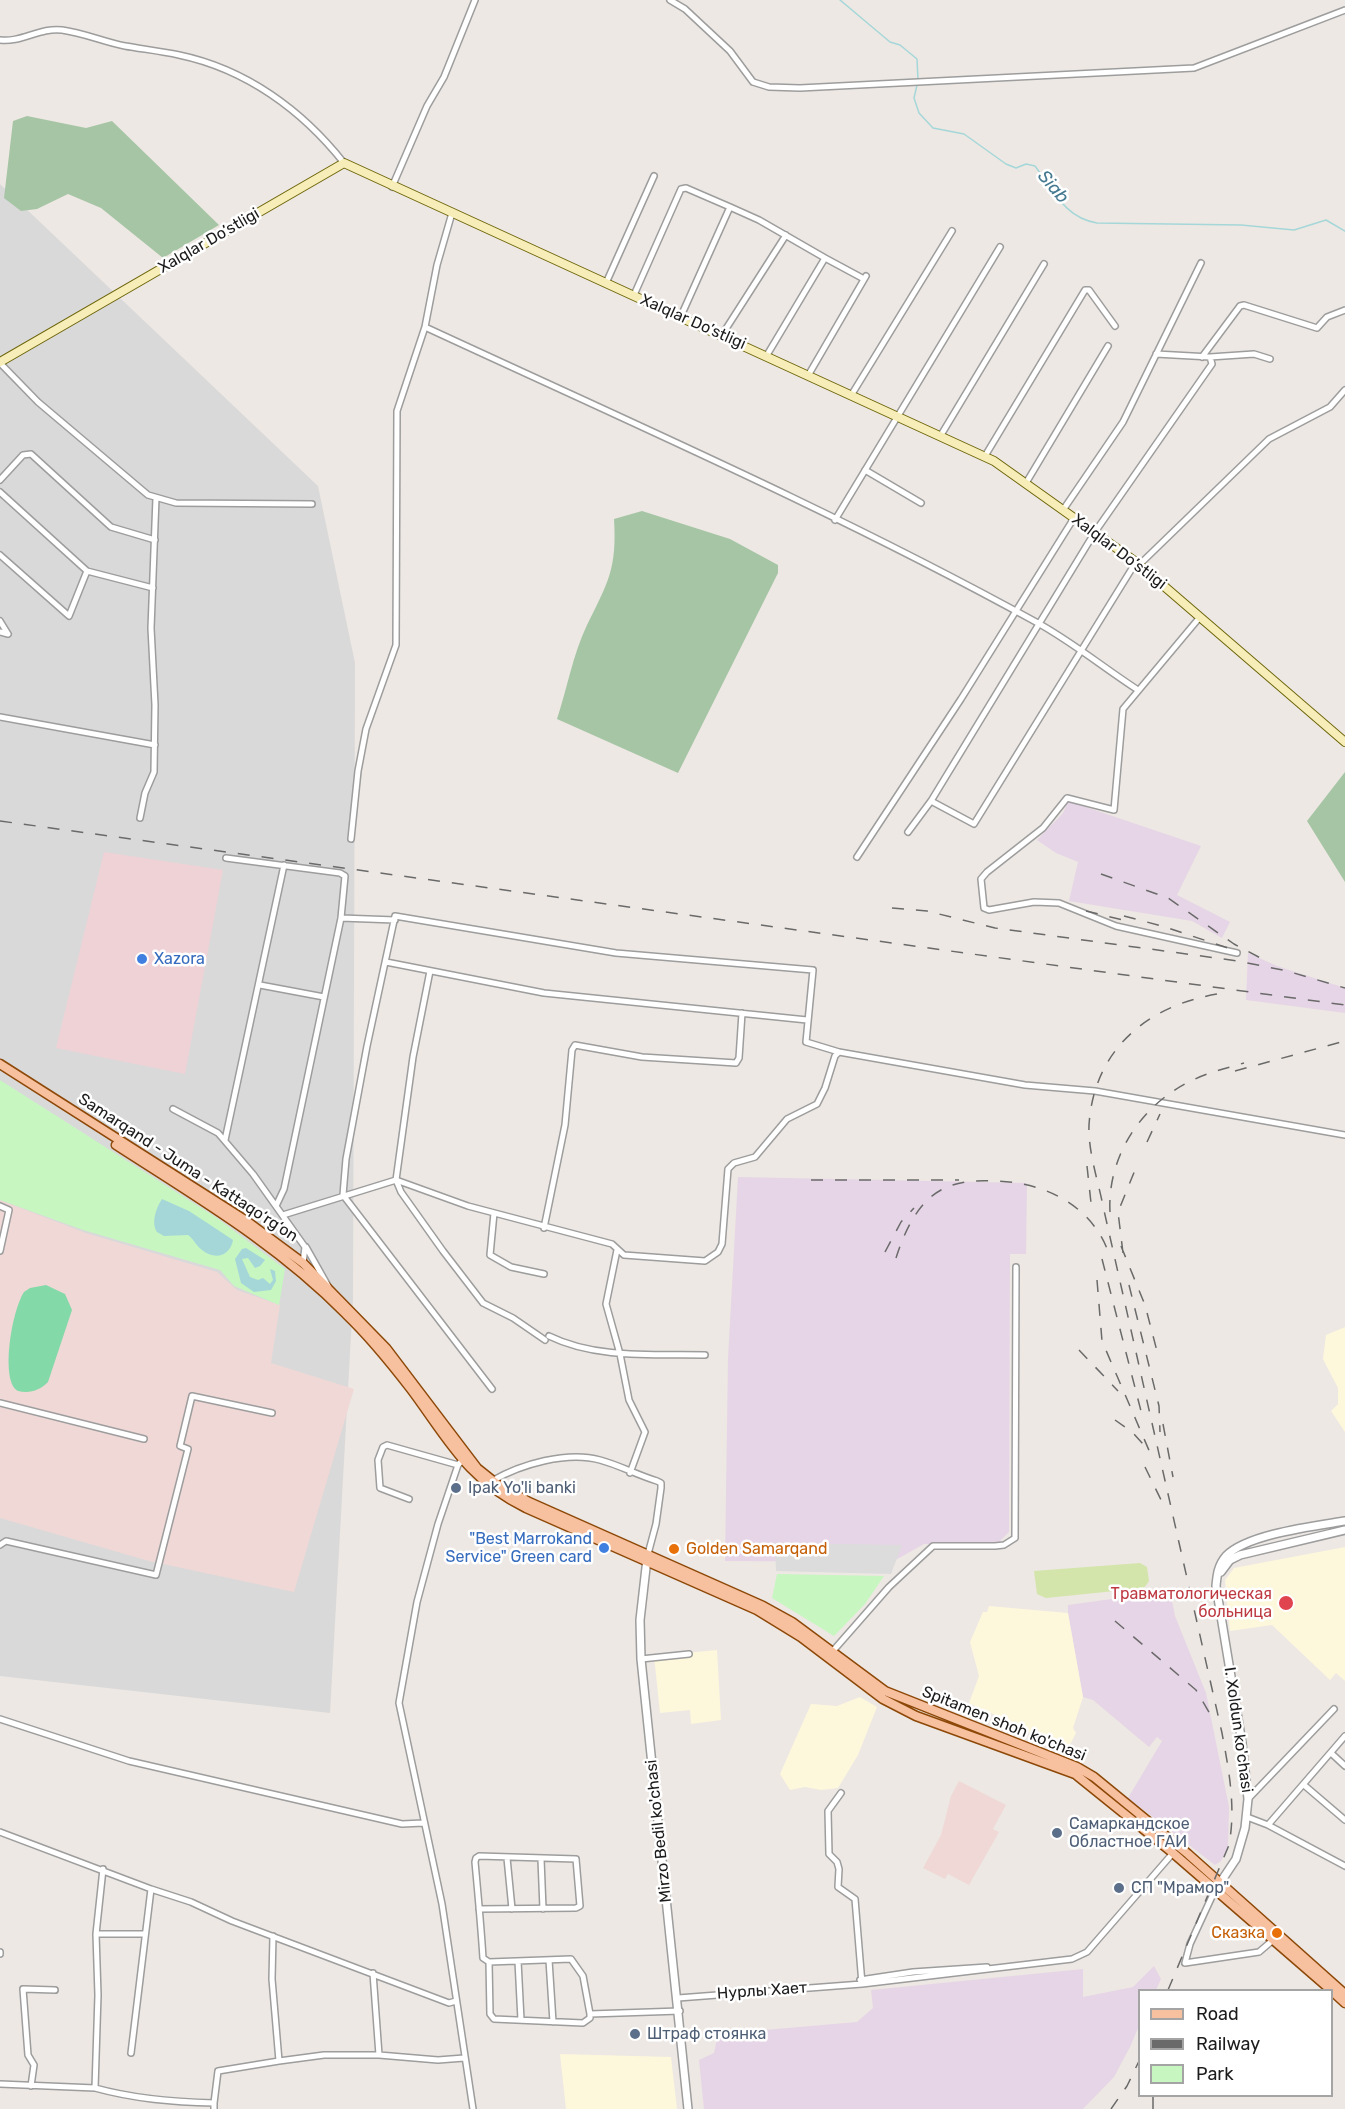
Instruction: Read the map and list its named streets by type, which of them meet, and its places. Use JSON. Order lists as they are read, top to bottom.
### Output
{
  "streets": {
    "main road": ["Xalqlar Do’stligi", "Samarqand - Juma - Kattaqo‘rg‘on", "Spitamen shoh ko'chasi"],
    "street": ["I. Xoldun ko'chasi", "Mirzo Bedil ko'chasi", "Нурлы Хает"]
  },
  "crossings": [
    ["Samarqand - Juma - Kattaqo‘rg‘on", "Spitamen shoh ko'chasi"],
    ["Samarqand - Juma - Kattaqo‘rg‘on", "Mirzo Bedil ko'chasi"],
    ["Spitamen shoh ko'chasi", "I. Xoldun ko'chasi"],
    ["Spitamen shoh ko'chasi", "Mirzo Bedil ko'chasi"],
    ["Spitamen shoh ko'chasi", "Нурлы Хает"],
    ["Mirzo Bedil ko'chasi", "Нурлы Хает"]
  ],
  "water": ["Siab"],
  "places": [
    "Xazora",
    "Ipak Yo'li banki",
    "\"Best Marrokand Service\" Green card",
    "Golden Samarqand",
    "Травматологическая больница",
    "Самаркандское Областное ГАИ",
    "СП \"Мрамор\"",
    "Сказка",
    "Штраф стоянка"
  ],
  "legend": ["Road", "Railway", "Park"]
}
